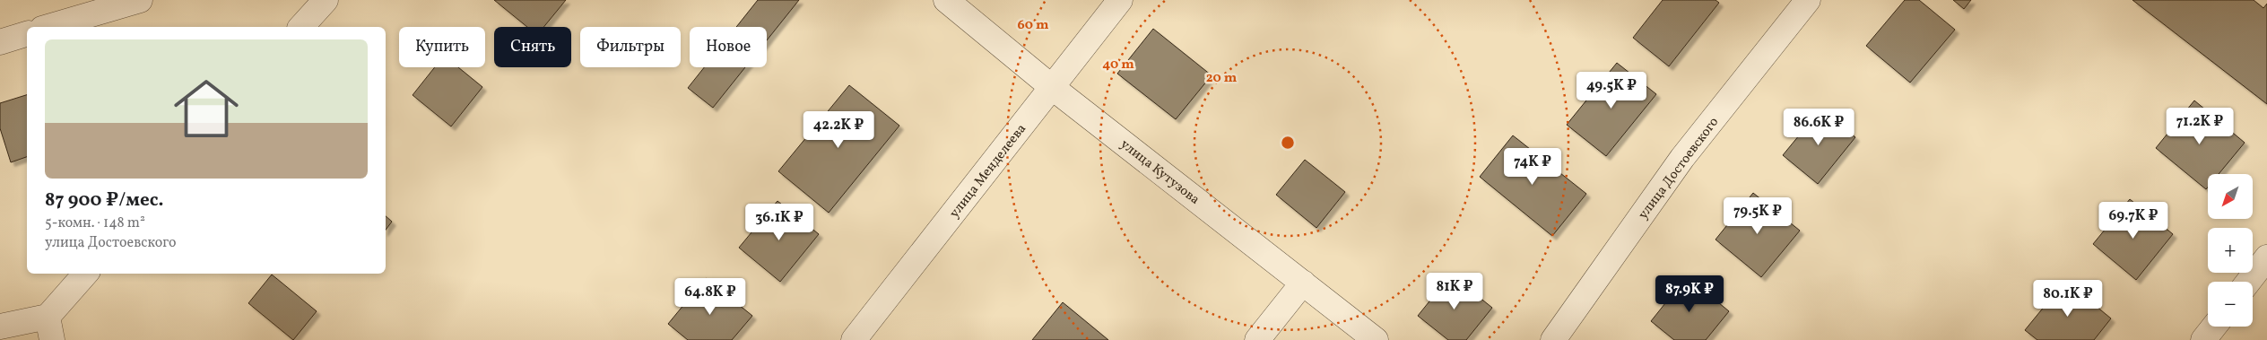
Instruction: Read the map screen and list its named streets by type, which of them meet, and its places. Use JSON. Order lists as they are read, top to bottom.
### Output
{
  "streets": {
    "street": ["улица Достоевского", "улица Менделеева", "улица Кутузова"]
  },
  "crossings": [
    ["улица Менделеева", "улица Кутузова"]
  ],
  "north": "bottom left",
  "page": {
    "chip": [
      "Купить",
      "Снять",
      "Фильтры",
      "Новое"
    ],
    "list": [
      {
        "name": "87 900 ₽/мес.",
        "note": "5-комн. · 148 m² · улица Достоевского"
      }
    ],
    "price": [
      "49.5K ₽",
      "71.2K ₽",
      "86.6K ₽",
      "42.2K ₽",
      "74K ₽",
      "79.5K ₽",
      "69.7K ₽",
      "36.1K ₽",
      "81K ₽",
      "87.9K ₽",
      "64.8K ₽",
      "80.1K ₽"
    ],
    "map_buttons": ["+", "−"]
  },
  "rings": ["60 m", "40 m", "20 m"]
}
